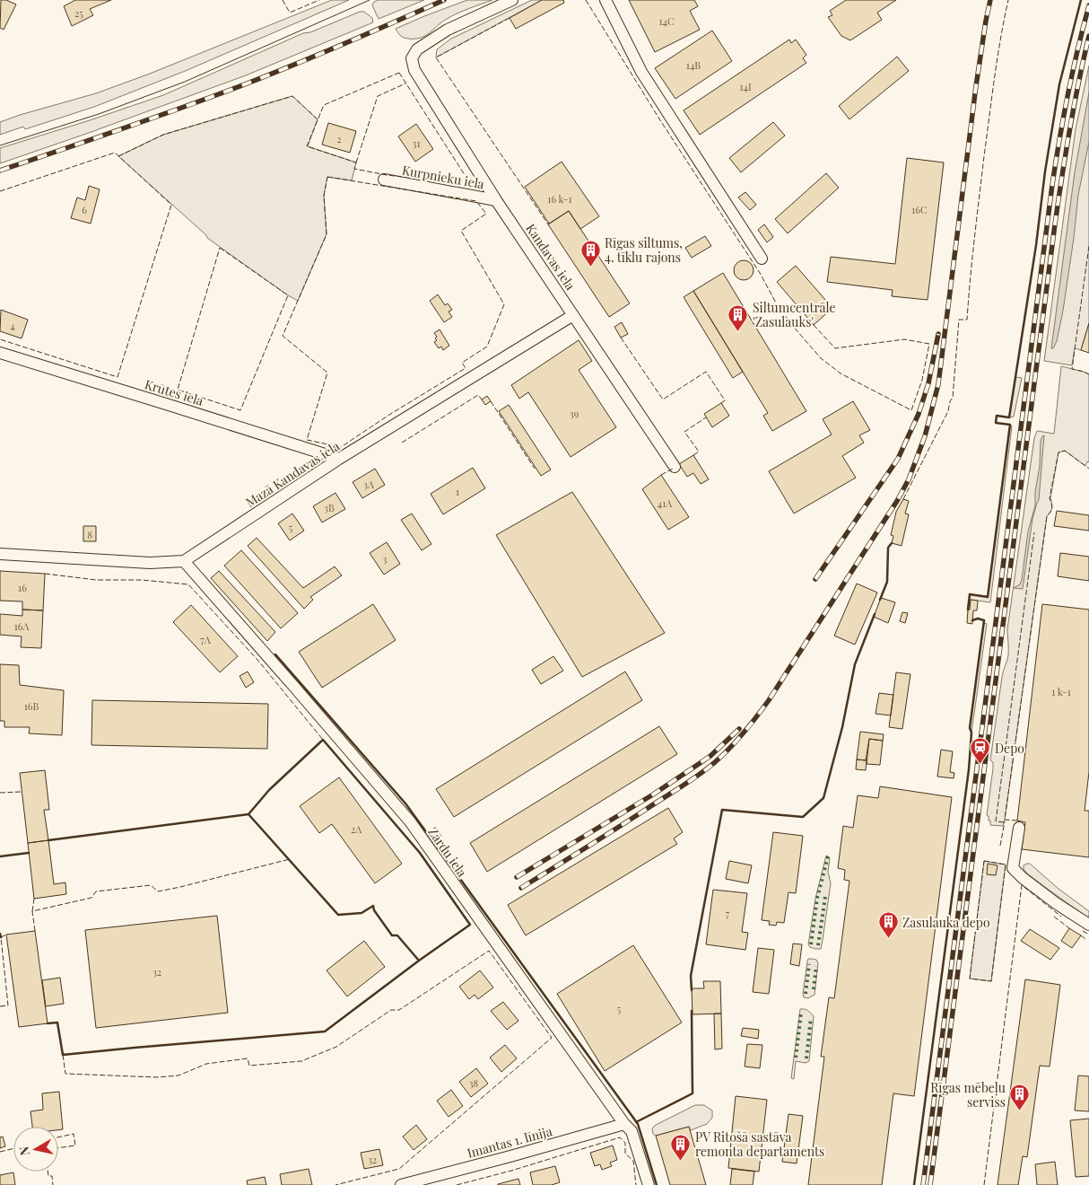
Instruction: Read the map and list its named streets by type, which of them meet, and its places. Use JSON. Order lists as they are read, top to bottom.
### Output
{
  "streets": {
    "street": [
      "Kurpnieku iela",
      "Kandavas iela",
      "Krūtes iela",
      "Mazā Kandavas iela",
      "Zārdu iela",
      "Imantas 1. līnija"
    ]
  },
  "crossings": [
    ["Kurpnieku iela", "Kandavas iela"],
    ["Kandavas iela", "Mazā Kandavas iela"],
    ["Krūtes iela", "Mazā Kandavas iela"],
    ["Mazā Kandavas iela", "Zārdu iela"],
    ["Zārdu iela", "Imantas 1. līnija"]
  ],
  "places": {
    "building": [
      "Rīgas siltums, 4. tīklu rajons",
      "Siltumcentrāle 'Zasulauks'",
      "Zasulauka depo",
      "Rīgas mēbeļu serviss",
      "PV Ritošā sastāva remonta departaments"
    ],
    "station": ["Depo"]
  },
  "house_numbers": [
    "25",
    "14C",
    "14B",
    "14I",
    "2",
    "31",
    "16 k-1",
    "6",
    "16C",
    "4",
    "39",
    "3A",
    "1",
    "41A",
    "3B",
    "5",
    "8",
    "3",
    "16",
    "16A",
    "7A",
    "1 k-1",
    "16B",
    "2A",
    "7",
    "32",
    "5",
    "38",
    "32"
  ],
  "north": "left"
}
